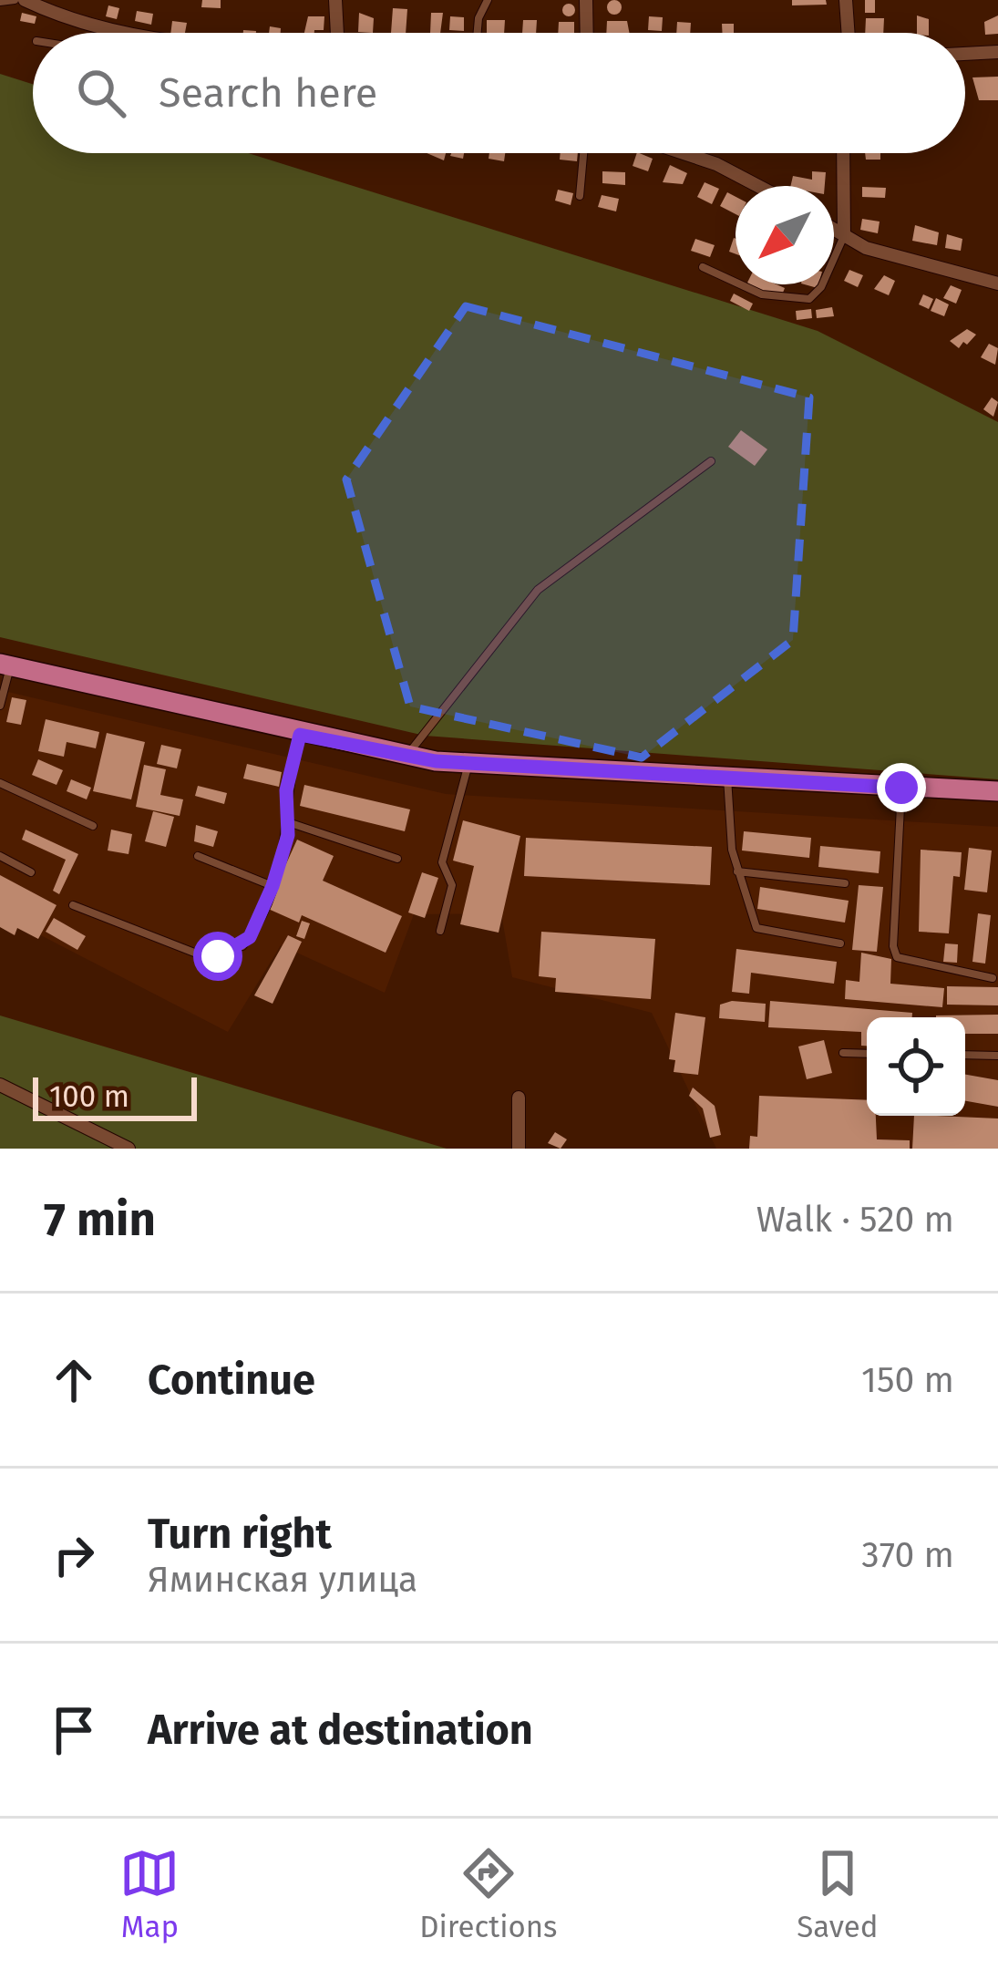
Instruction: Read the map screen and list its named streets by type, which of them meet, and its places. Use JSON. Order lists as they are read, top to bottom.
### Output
{
  "scale_bar": "100 m",
  "north": "bottom left",
  "page": {
    "search": "Search here",
    "scale": "100 m",
    "heading": ["7 min", "Walk · 520 m"],
    "list": [
      ["Continue", "150 m"],
      ["Turn right", "Яминская улица", "370 m"],
      "Arrive at destination"
    ],
    "nav": ["Map", "Directions", "Saved"]
  }
}
